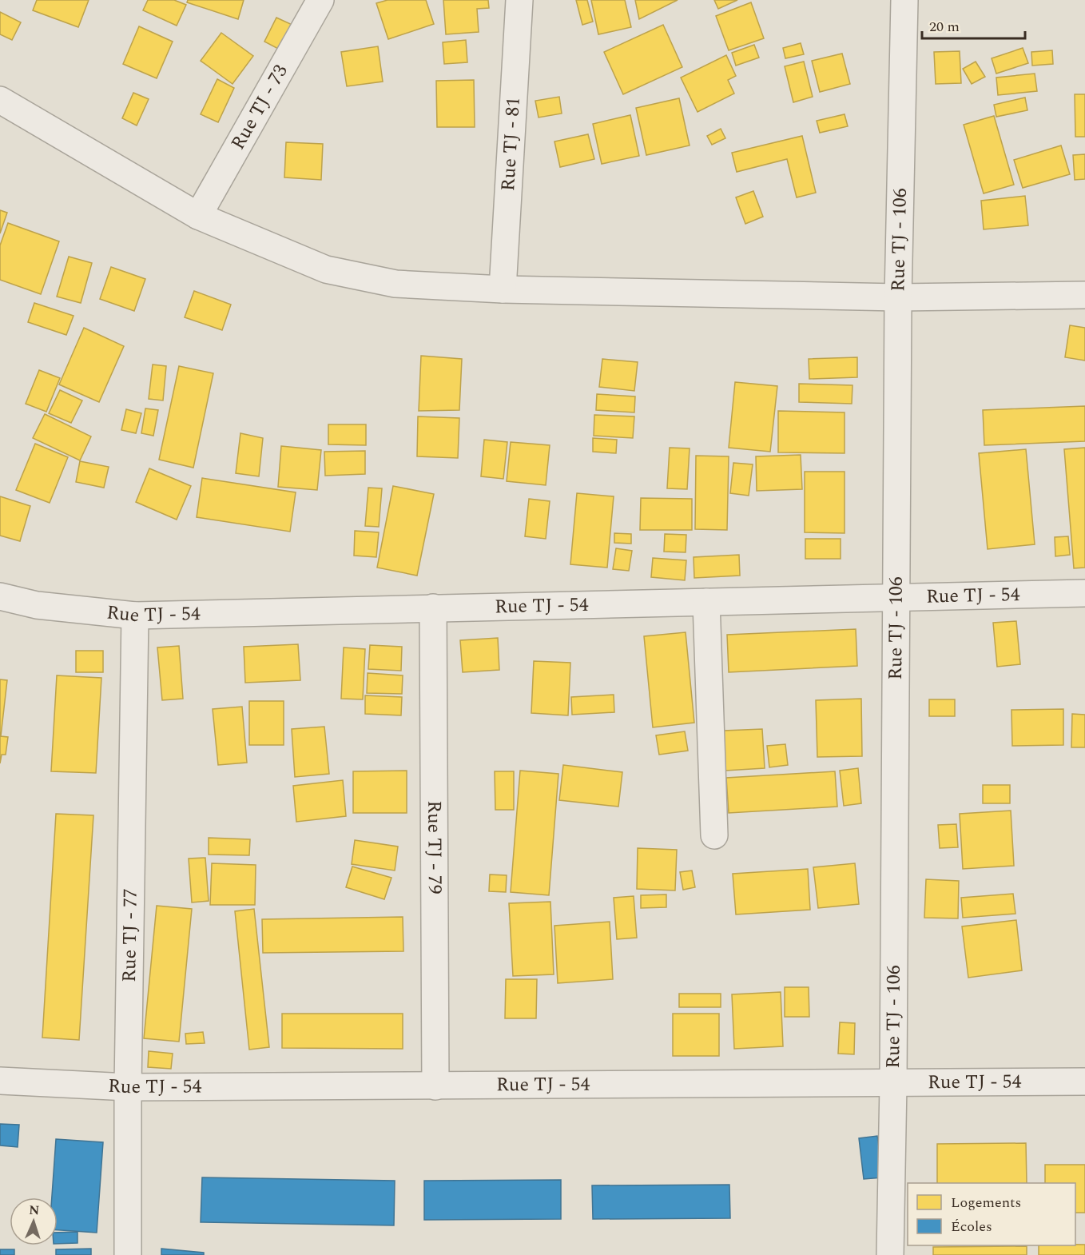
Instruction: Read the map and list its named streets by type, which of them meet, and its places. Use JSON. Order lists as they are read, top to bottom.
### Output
{
  "streets": {
    "street": [
      "Rue TJ - 73",
      "Rue TJ - 81",
      "Rue TJ - 106",
      "Rue TJ - 54",
      "Rue TJ - 79",
      "Rue TJ - 77"
    ]
  },
  "crossings": [
    ["Rue TJ - 106", "Rue TJ - 54"],
    ["Rue TJ - 54", "Rue TJ - 79"],
    ["Rue TJ - 54", "Rue TJ - 77"]
  ],
  "legend": ["Logements", "Écoles"],
  "scale_bar": "20 m",
  "north": "top"
}
